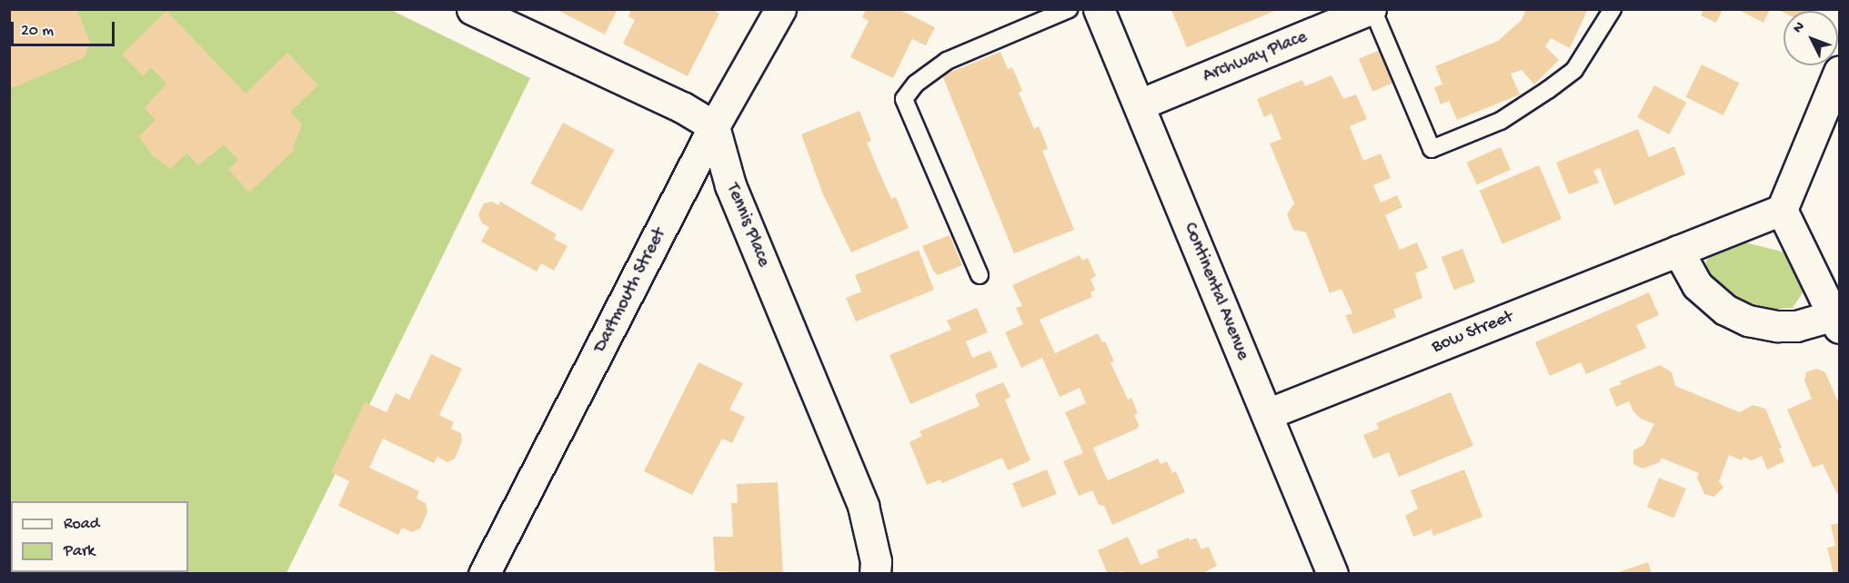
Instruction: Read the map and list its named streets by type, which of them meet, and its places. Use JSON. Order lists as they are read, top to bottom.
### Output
{
  "streets": {
    "street": [
      "Archway Place",
      "Tennis Place",
      "Dartmouth Street",
      "Continental Avenue",
      "Bow Street"
    ]
  },
  "crossings": [
    ["Archway Place", "Continental Avenue"],
    ["Tennis Place", "Dartmouth Street"],
    ["Continental Avenue", "Bow Street"]
  ],
  "legend": ["Road", "Park"],
  "scale_bar": "20 m",
  "north": "top left"
}
